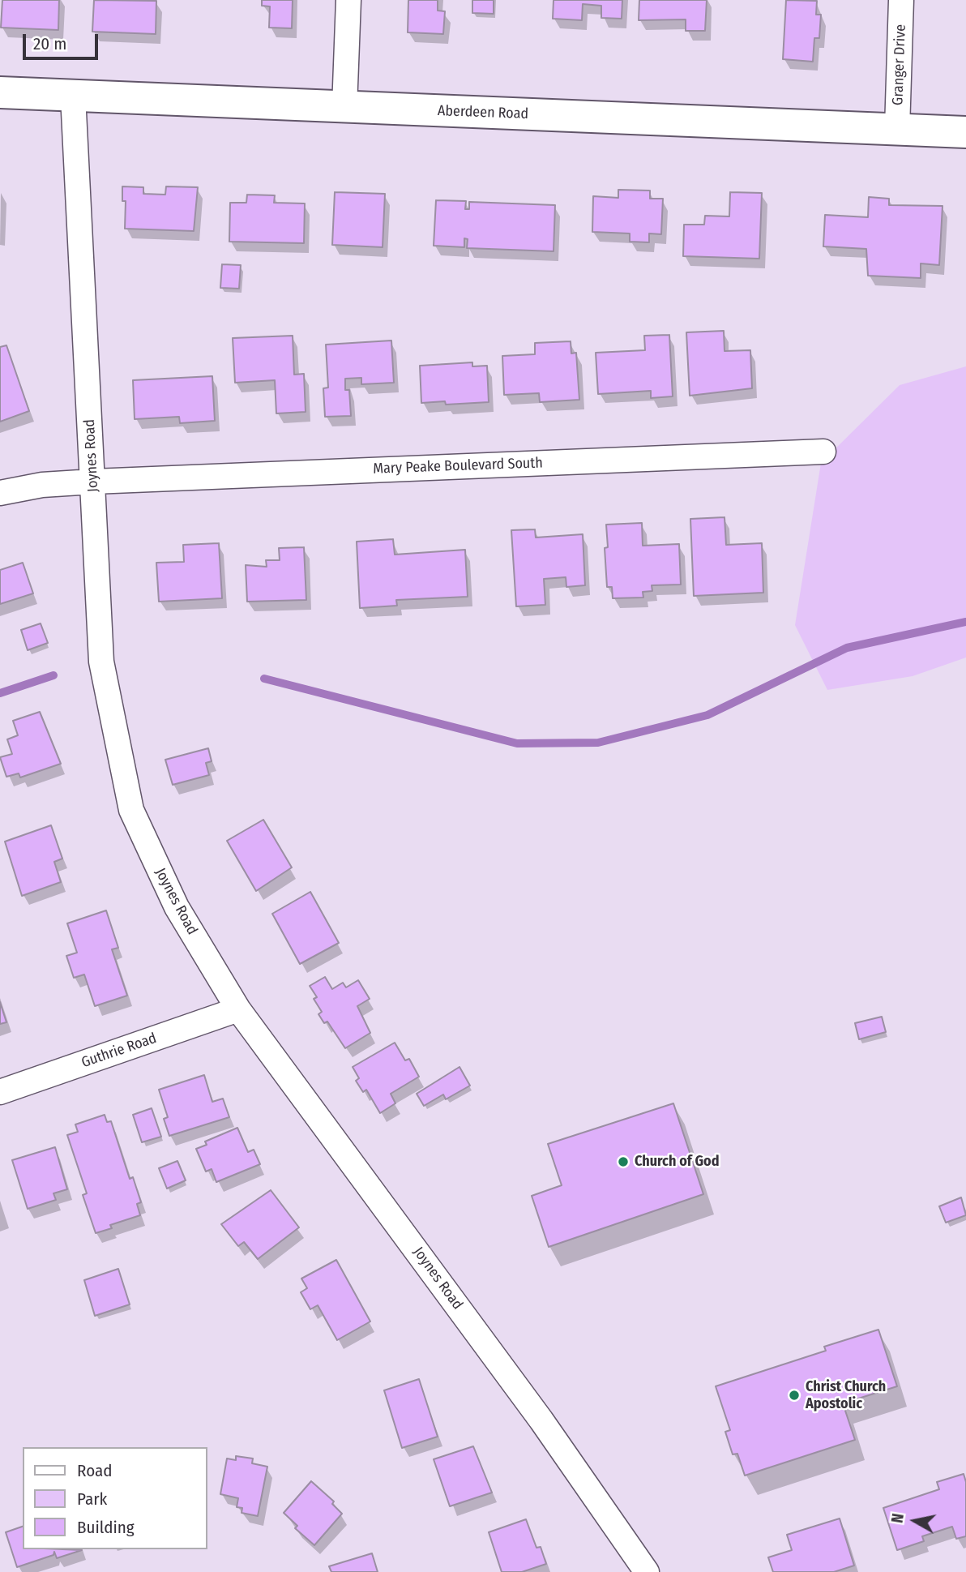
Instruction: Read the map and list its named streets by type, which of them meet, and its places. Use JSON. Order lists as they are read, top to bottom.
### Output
{
  "streets": {
    "main road": ["Aberdeen Road"],
    "street": [
      "Granger Drive",
      "Joynes Road",
      "Mary Peake Boulevard South",
      "Guthrie Road"
    ]
  },
  "crossings": [
    ["Granger Drive", "Aberdeen Road"],
    ["Aberdeen Road", "Joynes Road"],
    ["Joynes Road", "Mary Peake Boulevard South"],
    ["Joynes Road", "Guthrie Road"]
  ],
  "places": ["Church of God", "Christ Church Apostolic"],
  "legend": ["Road", "Park", "Building"],
  "scale_bar": "20 m",
  "north": "left"
}
